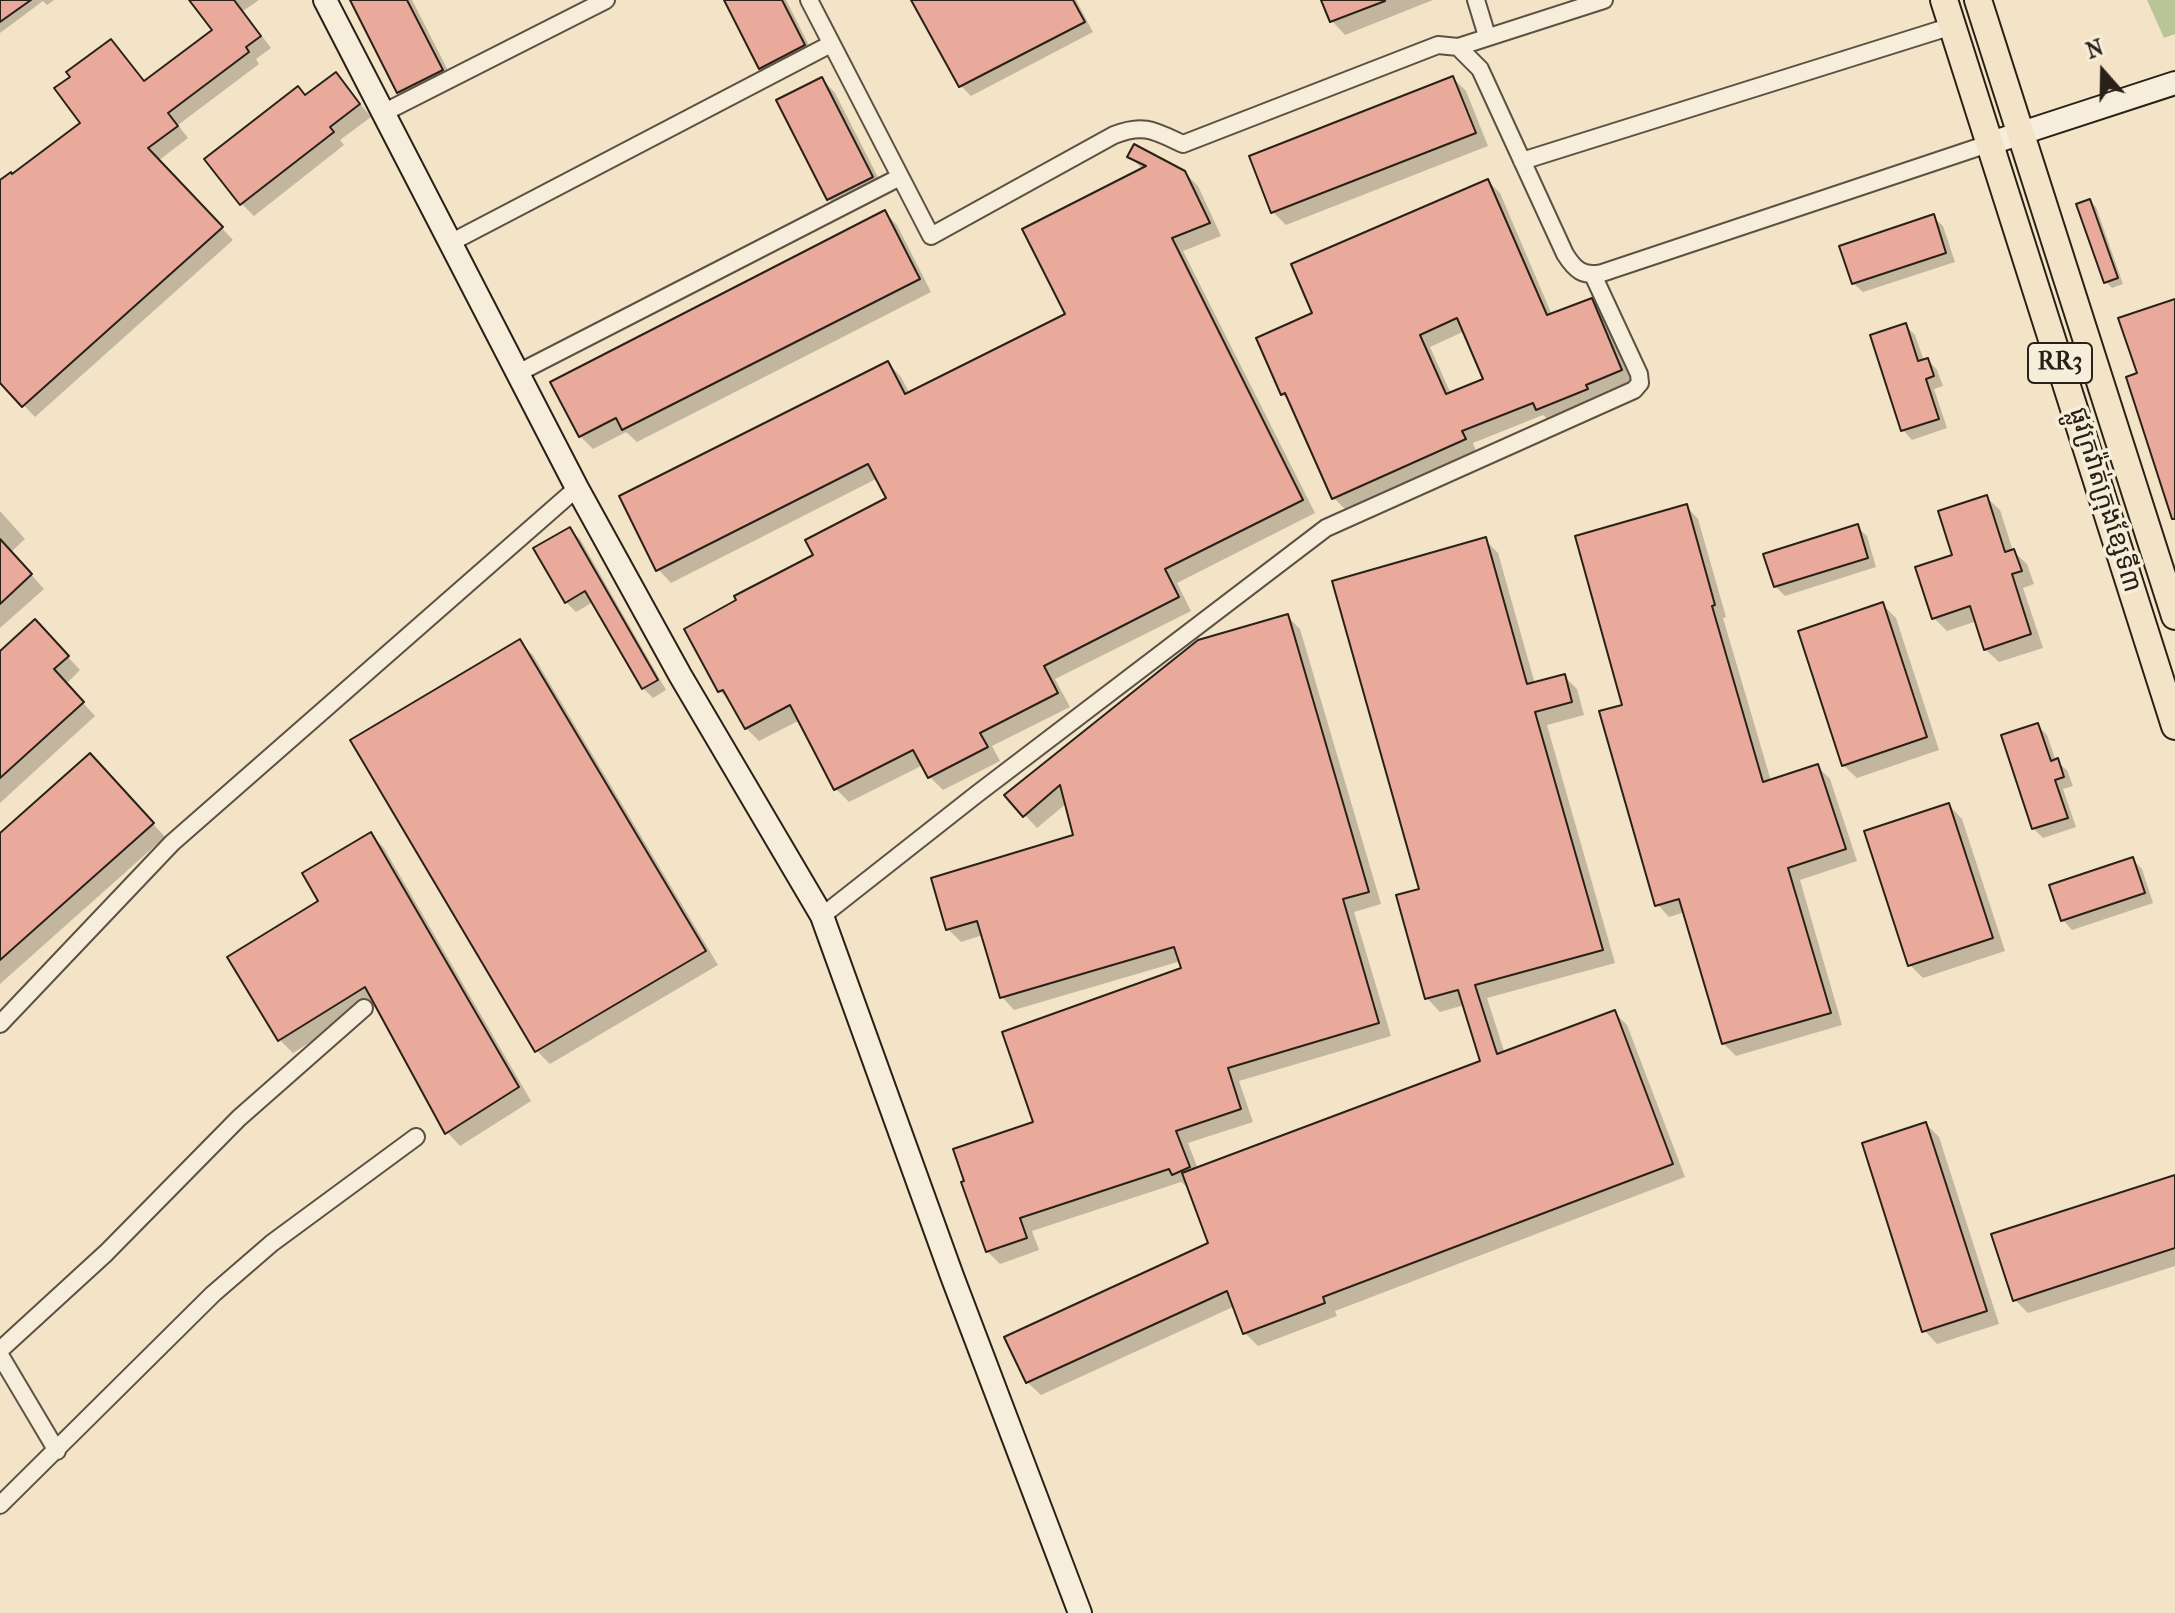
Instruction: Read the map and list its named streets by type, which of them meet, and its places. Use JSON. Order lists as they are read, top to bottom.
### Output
{
  "streets": {
    "main road": ["RR3", "ផ្លូវក្រវ៉ាត់ក្រុងខ្សែទី៣"]
  },
  "north": "top"
}
